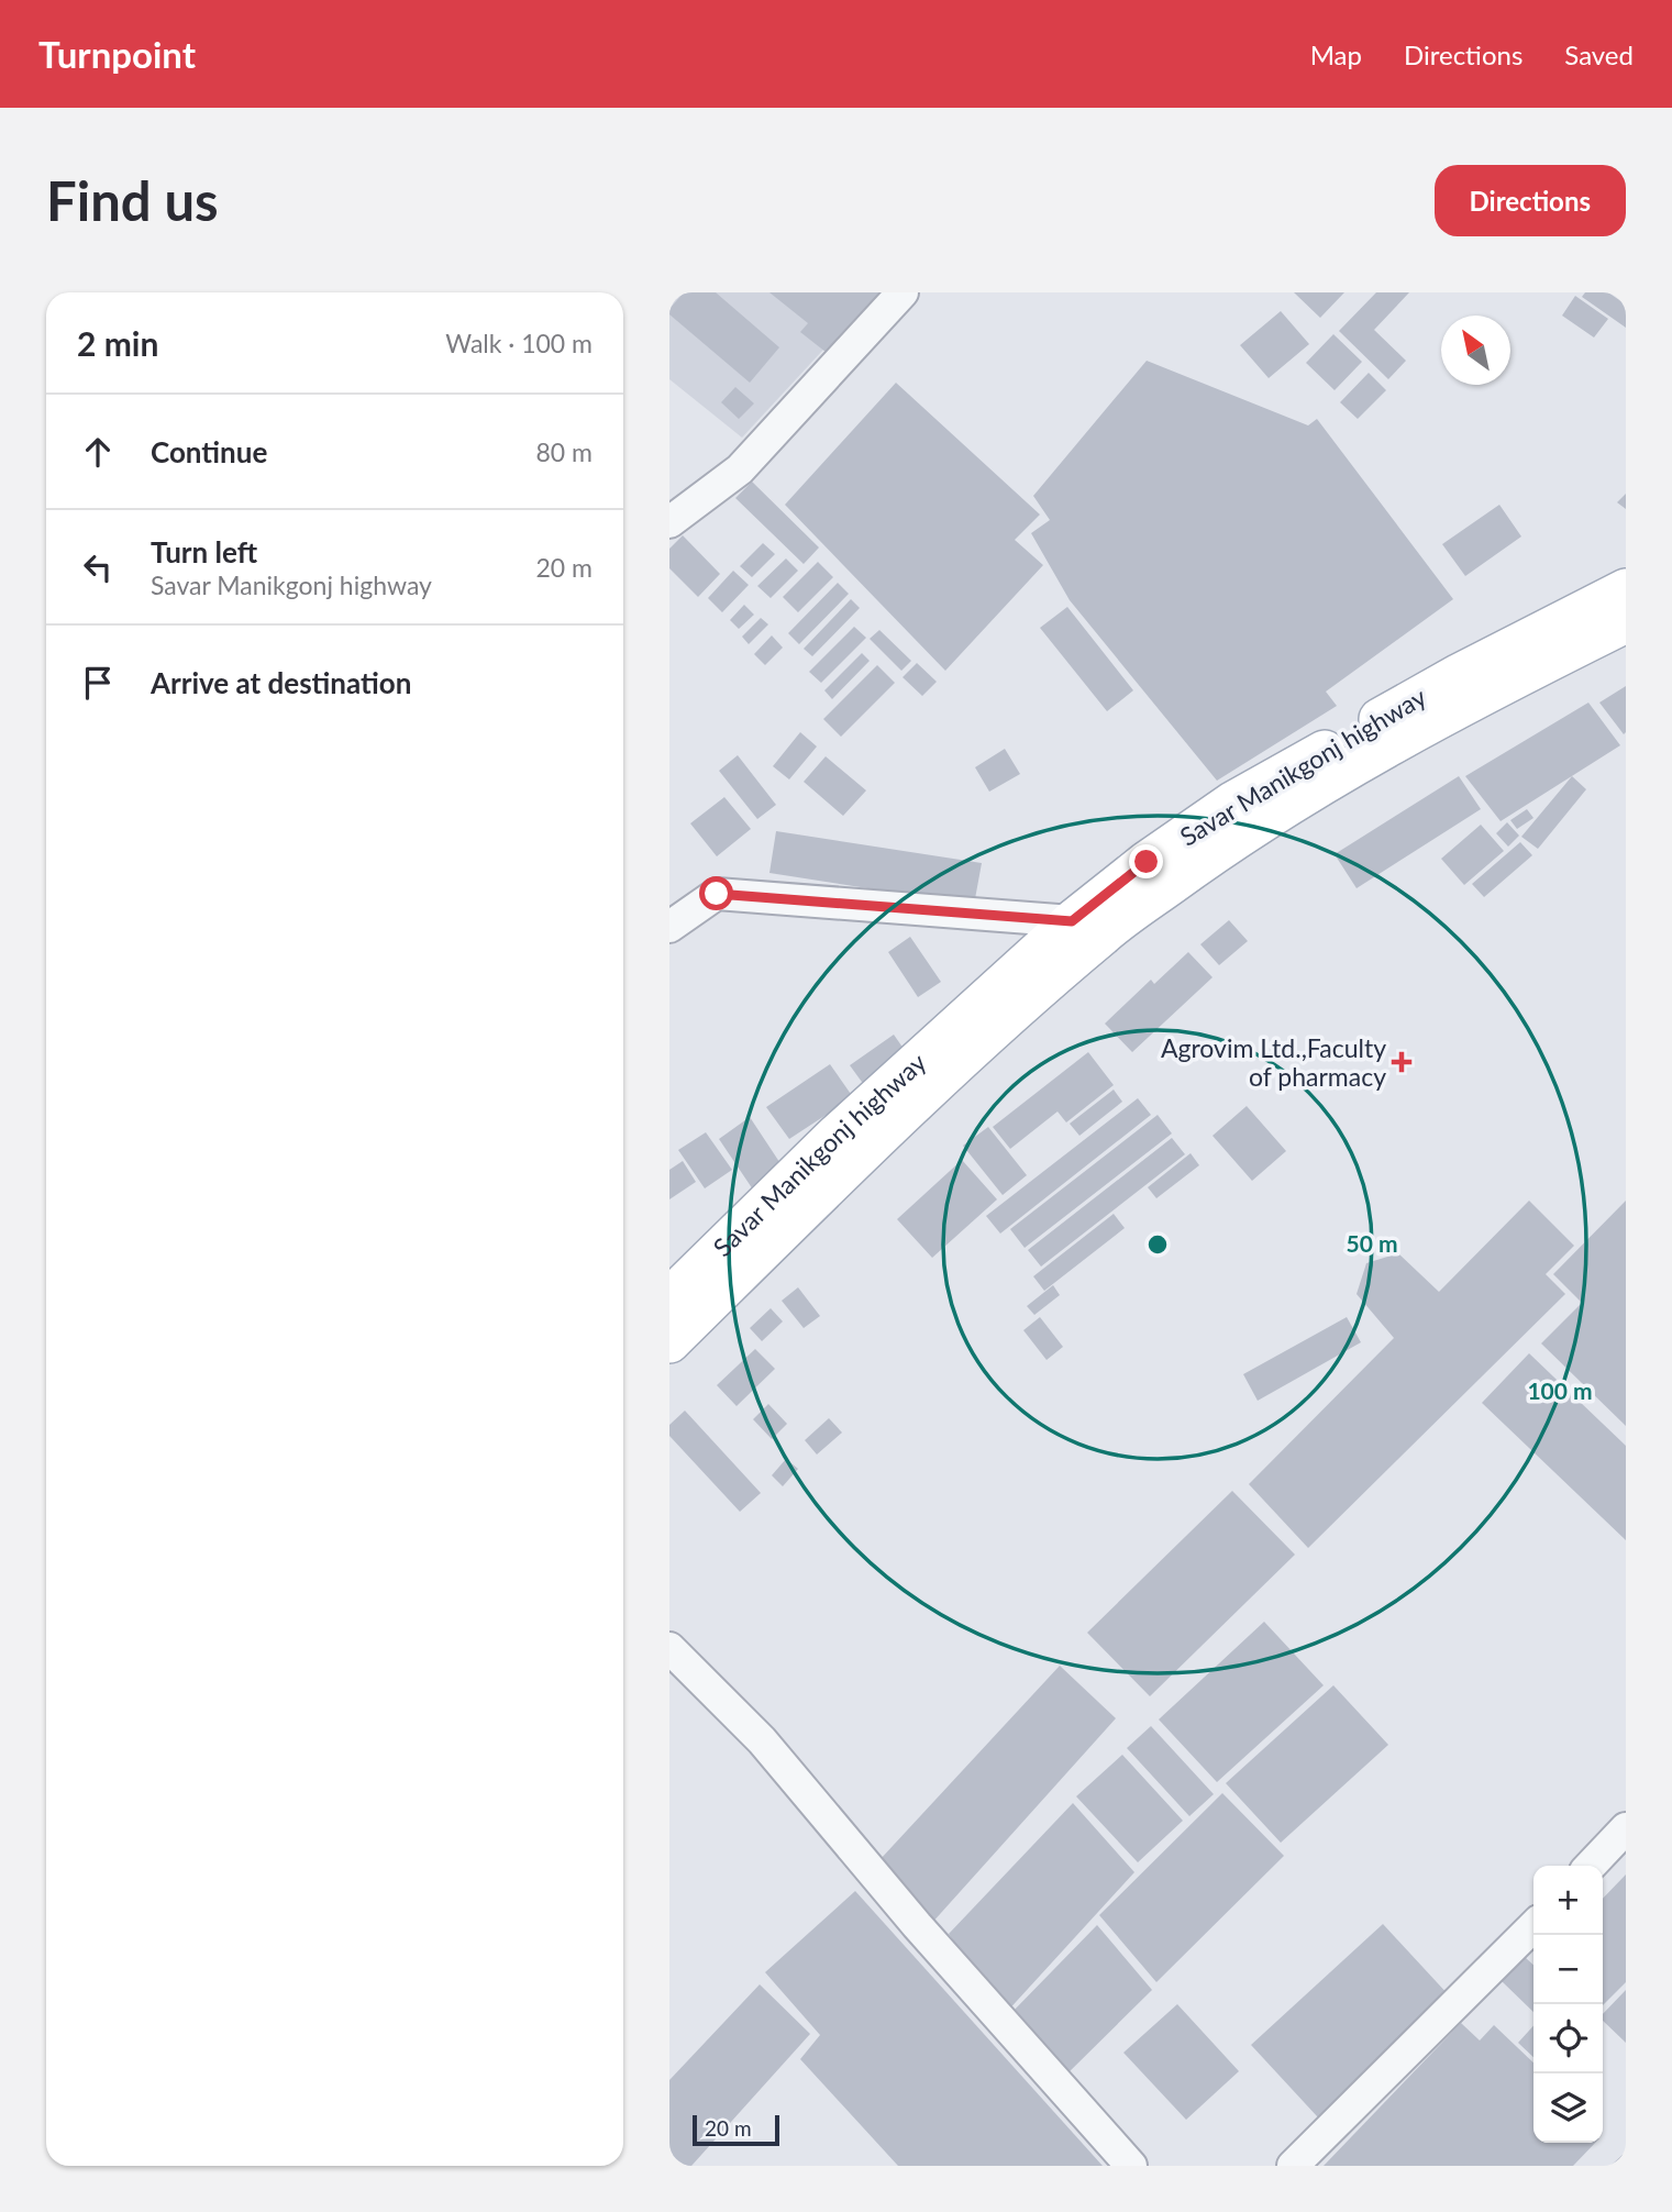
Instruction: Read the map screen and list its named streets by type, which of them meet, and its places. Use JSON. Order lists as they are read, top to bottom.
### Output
{
  "streets": {
    "main road": ["Savar Manikgonj highway"]
  },
  "places": {
    "health": ["Agrovim Ltd.,Faculty of pharmacy"]
  },
  "scale_bar": "20 m",
  "north": "top left",
  "page": {
    "header": "Turnpoint",
    "nav": ["Map", "Directions", "Saved"],
    "buttons": "Directions",
    "title": "Find us",
    "heading": ["2 min", "Walk · 100 m"],
    "list": [
      ["Continue", "80 m"],
      ["Turn left", "Savar Manikgonj highway", "20 m"],
      "Arrive at destination"
    ],
    "map_buttons": ["+", "−"],
    "scale": "20 m"
  },
  "rings": ["50 m", "100 m"]
}
